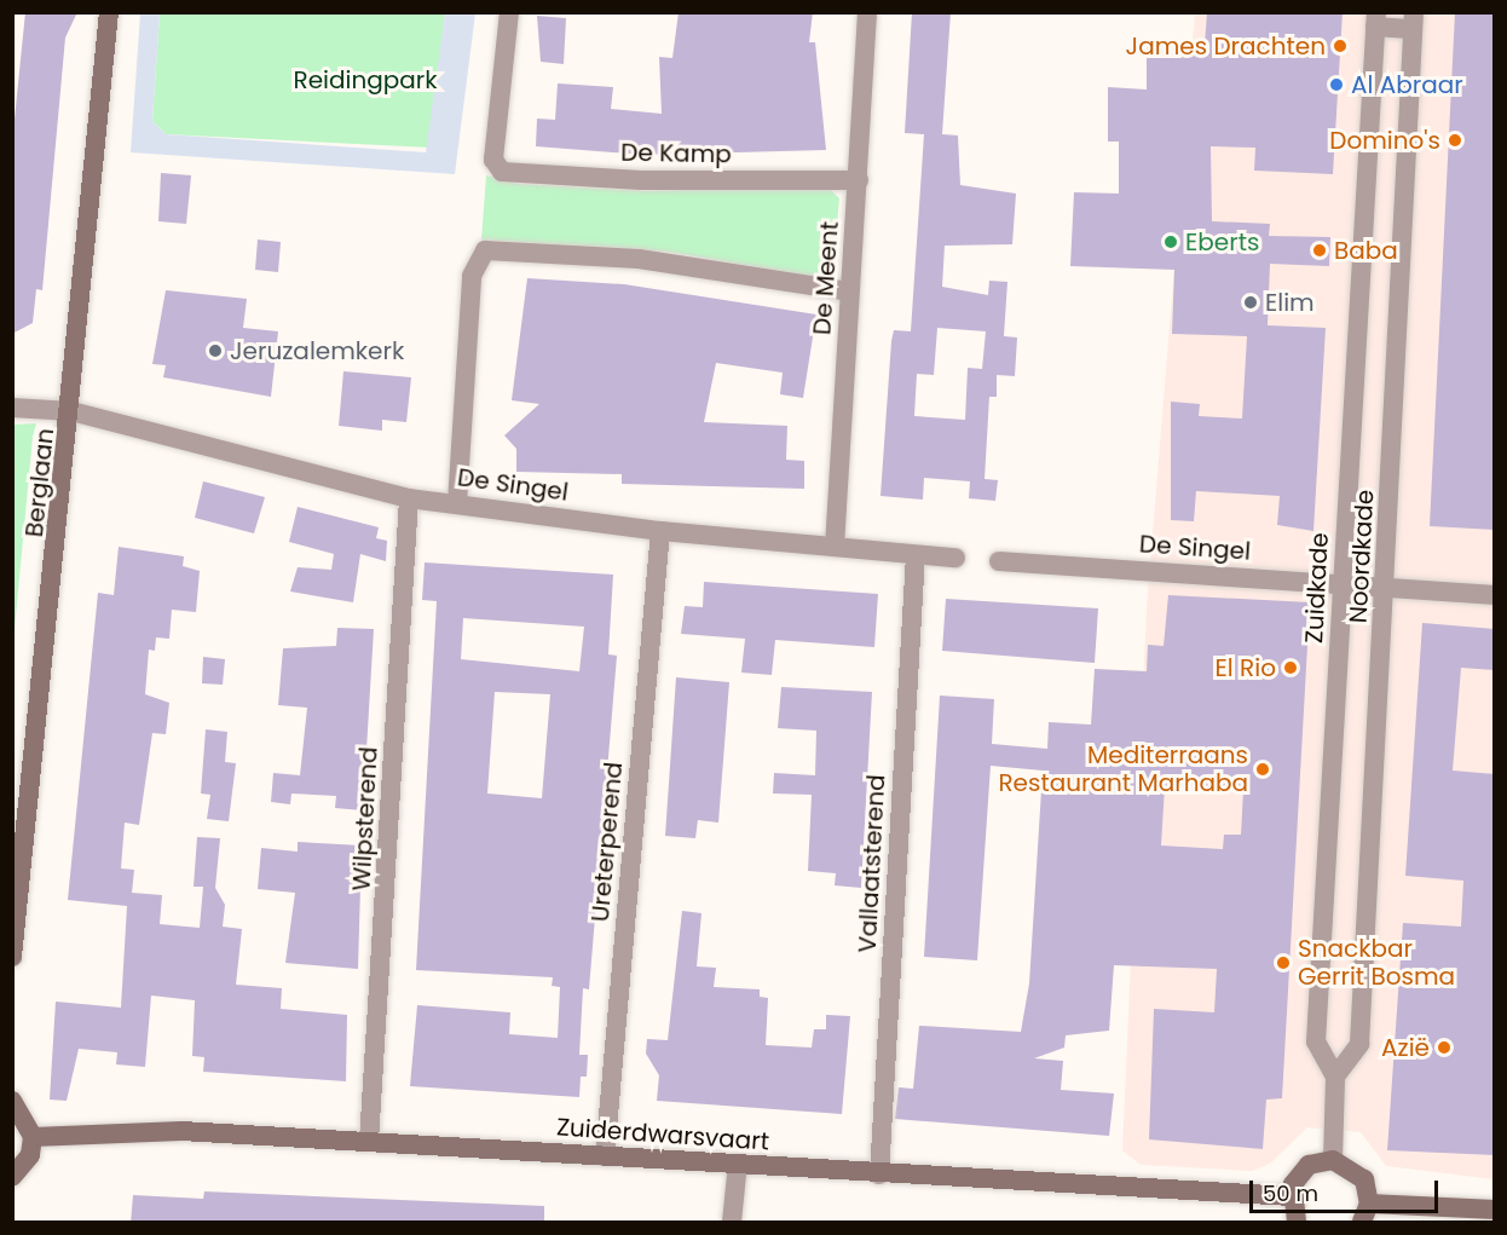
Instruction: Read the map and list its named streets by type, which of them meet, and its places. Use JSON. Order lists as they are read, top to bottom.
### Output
{
  "streets": {
    "main road": ["Berglaan", "Zuiderdwarsvaart"],
    "street": [
      "De Kamp",
      "De Meent",
      "De Singel",
      "Noordkade",
      "Zuidkade",
      "Wilpsterend",
      "Ureterperend",
      "Vallaatsterend"
    ]
  },
  "crossings": [
    ["De Kamp", "De Meent"],
    ["De Meent", "De Singel"],
    ["Berglaan", "De Singel"],
    ["De Singel", "Noordkade"],
    ["De Singel", "Zuidkade"],
    ["De Singel", "Wilpsterend"],
    ["De Singel", "Ureterperend"],
    ["De Singel", "Vallaatsterend"],
    ["Noordkade", "Zuidkade"],
    ["Wilpsterend", "Zuiderdwarsvaart"],
    ["Ureterperend", "Zuiderdwarsvaart"],
    ["Vallaatsterend", "Zuiderdwarsvaart"]
  ],
  "parks": ["Reidingpark"],
  "places": [
    "James Drachten",
    "Al Abraar",
    "Domino's",
    "Eberts",
    "Baba",
    "Elim",
    "Jeruzalemkerk",
    "El Rio",
    "Mediterraans Restaurant Marhaba",
    "Snackbar Gerrit Bosma",
    "Azië"
  ],
  "scale_bar": "50 m"
}
